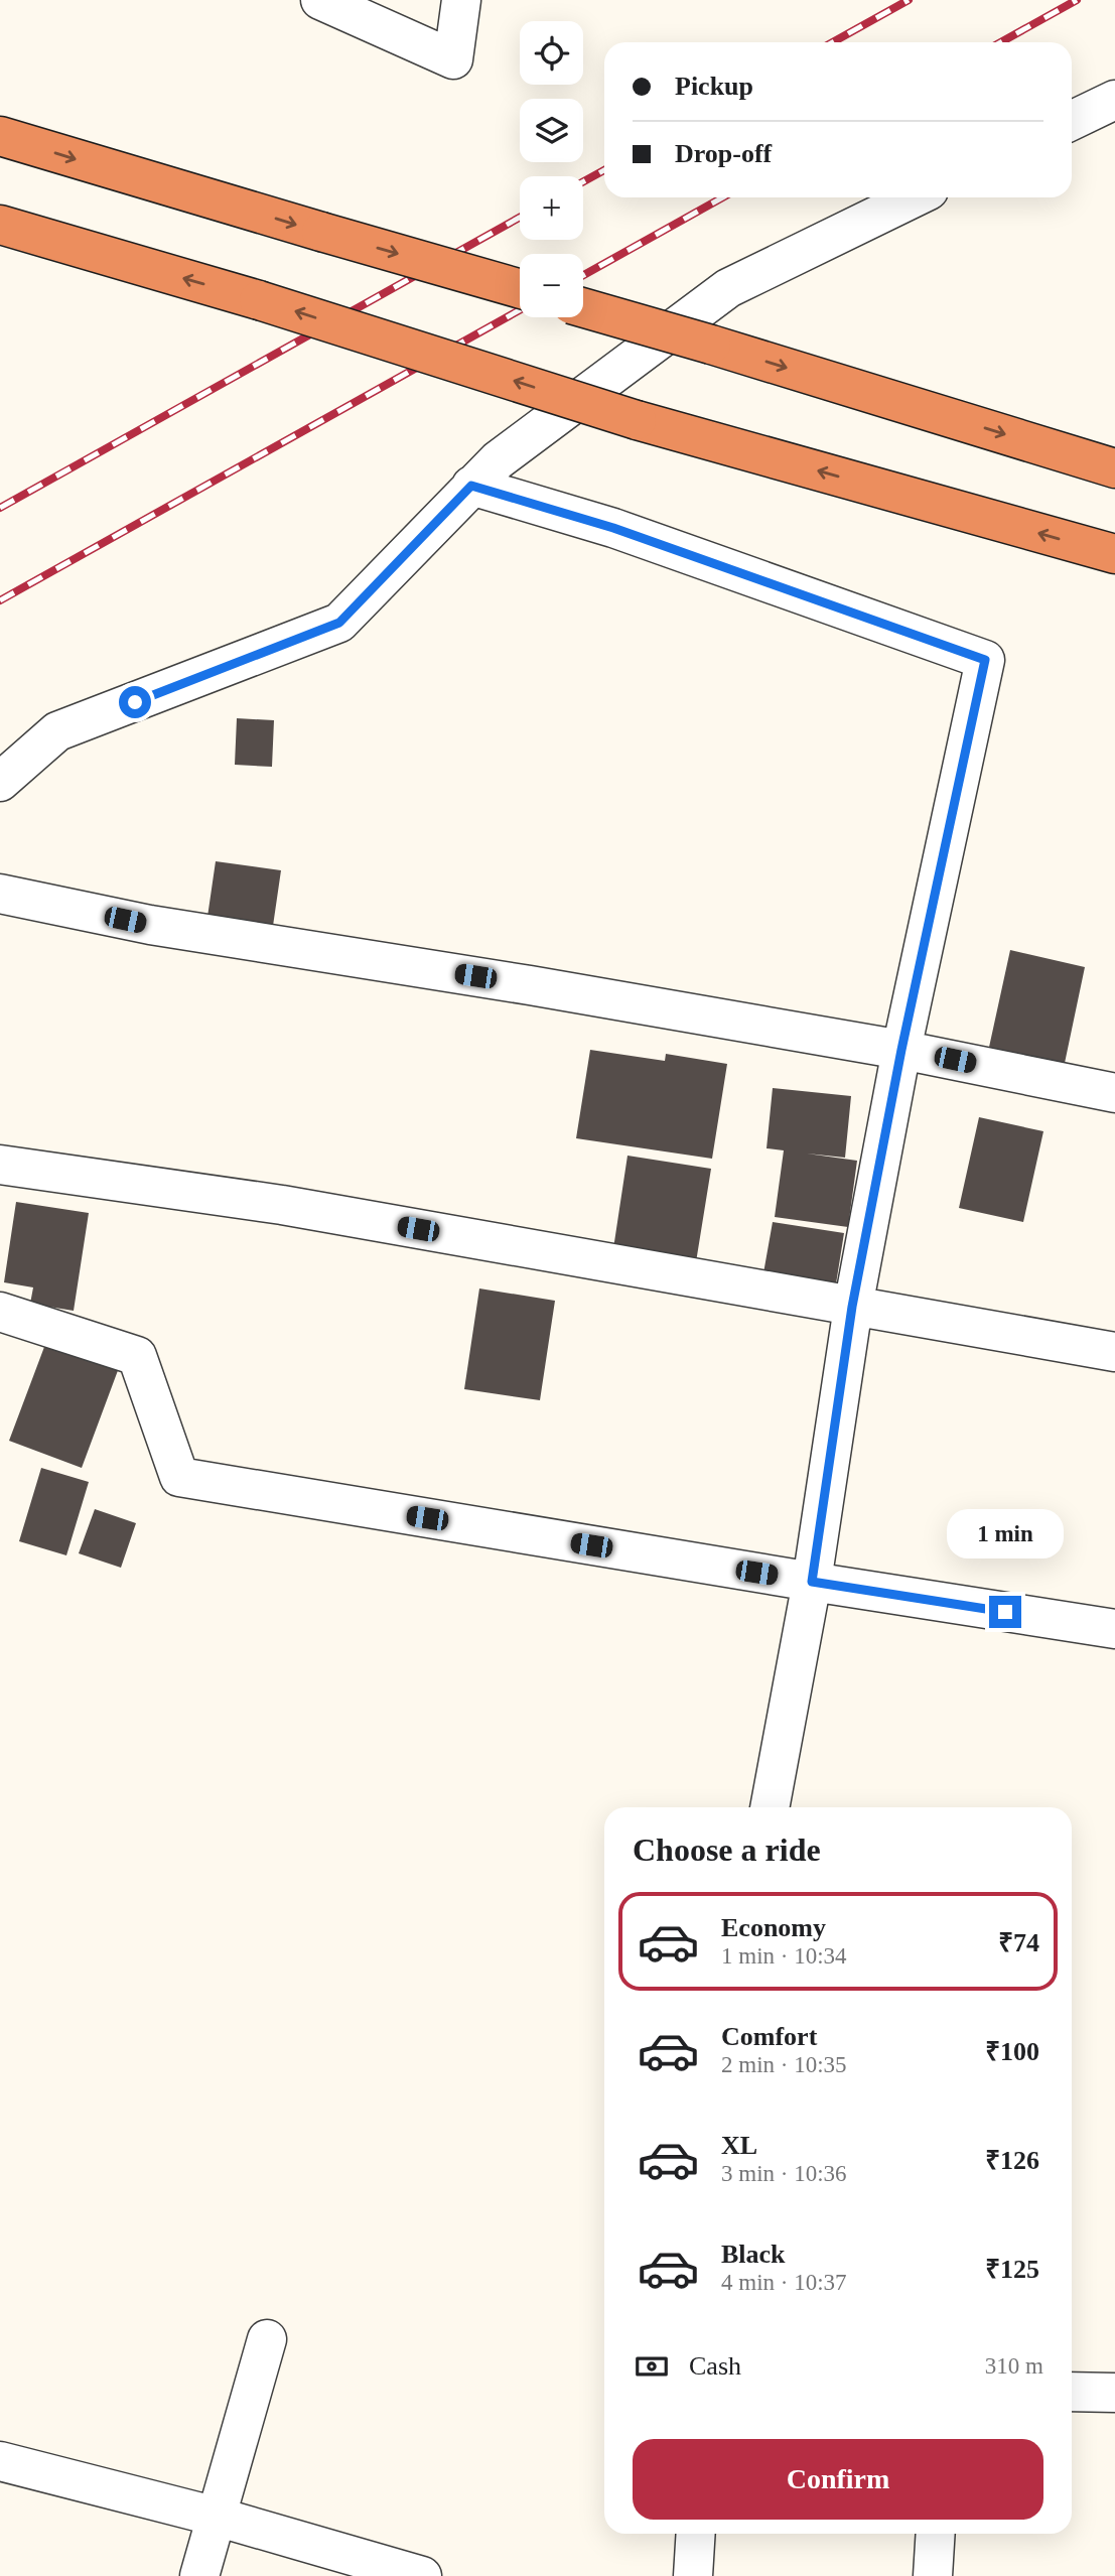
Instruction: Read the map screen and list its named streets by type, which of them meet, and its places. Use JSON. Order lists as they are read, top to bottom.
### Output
{
  "page": {
    "map_buttons": ["+", "−"],
    "banner": ["Pickup", "Drop-off"],
    "bubble": "1 min",
    "heading": "Choose a ride",
    "list": [
      {
        "name": "Economy",
        "note": "1 min · 10:34",
        "value": "₹74"
      },
      {
        "name": "Comfort",
        "note": "2 min · 10:35",
        "value": "₹100"
      },
      {
        "name": "XL",
        "note": "3 min · 10:36",
        "value": "₹126"
      },
      {
        "name": "Black",
        "note": "4 min · 10:37",
        "value": "₹125"
      }
    ],
    "pay": ["Cash", "310 m"],
    "buttons": "Confirm"
  }
}
